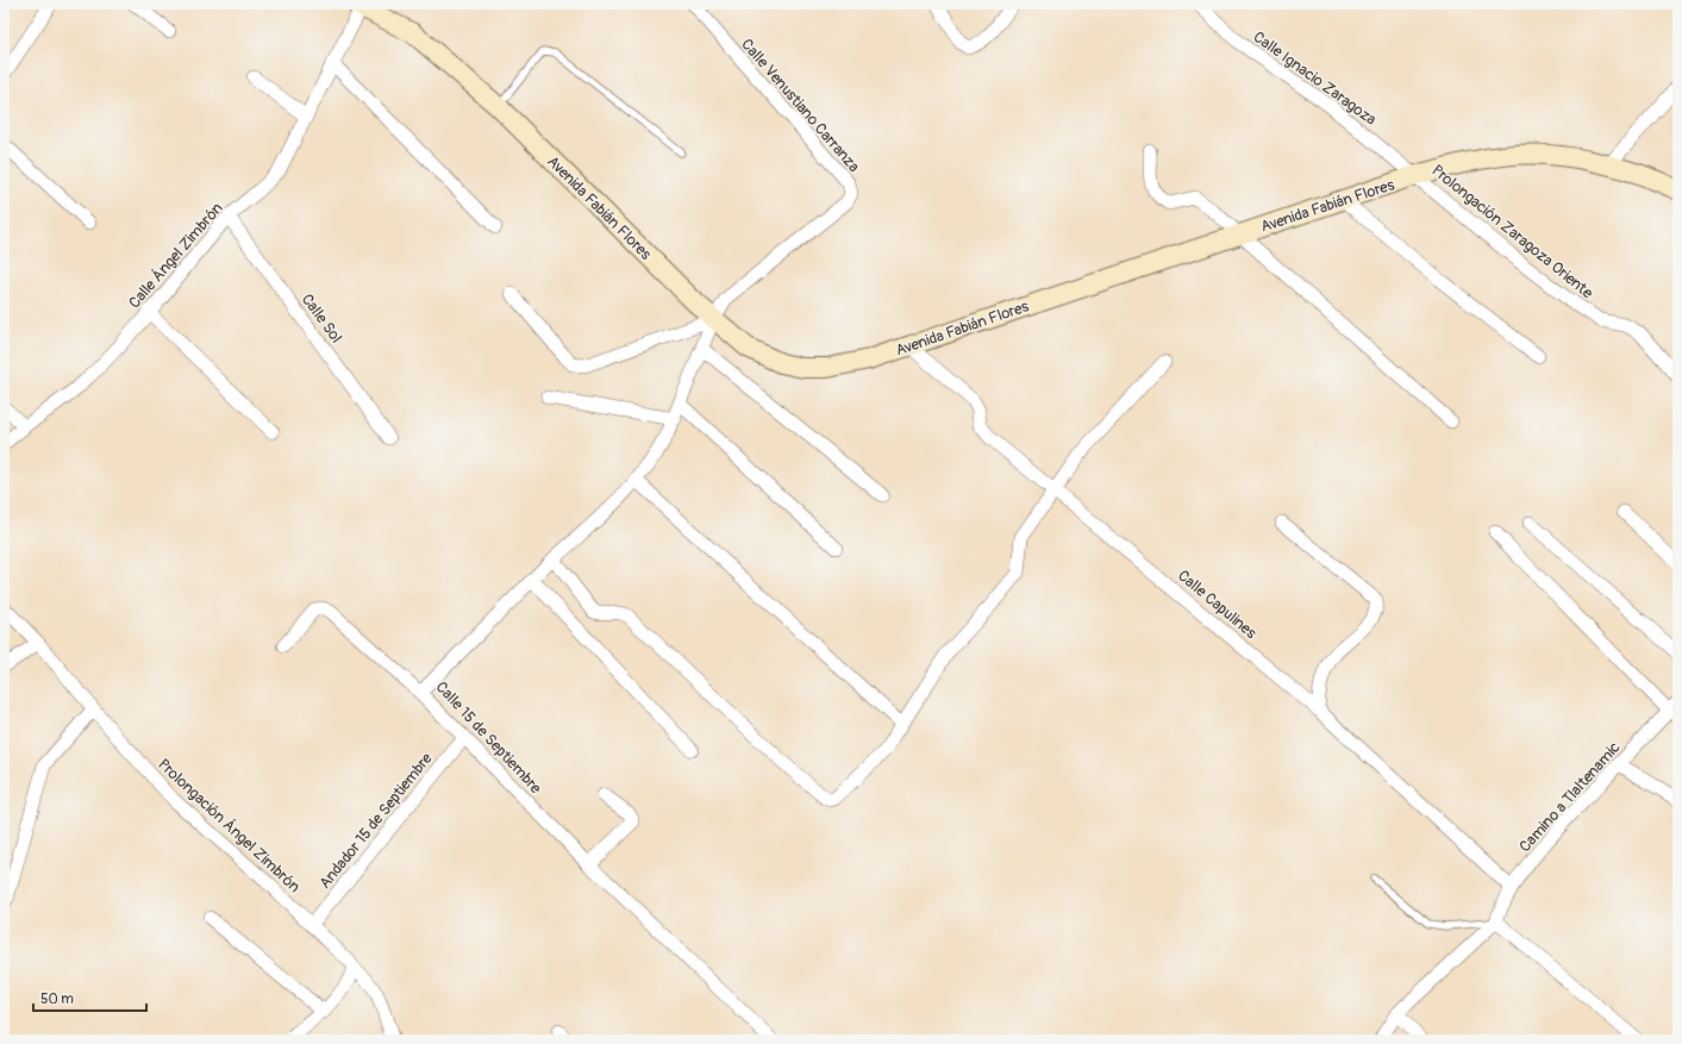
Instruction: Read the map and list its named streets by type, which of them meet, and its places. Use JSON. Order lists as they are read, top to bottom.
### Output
{
  "streets": {
    "main road": ["Avenida Fabián Flores"],
    "street": [
      "Calle Ignacio Zaragoza",
      "Calle Venustiano Carranza",
      "Prolongación Zaragoza Oriente",
      "Calle Ángel Zimbrón",
      "Calle Sol",
      "Calle Capulines",
      "Calle 15 de Septiembre",
      "Camino a Tlaltenamic",
      "Andador 15 de Septiembre",
      "Prolongación Ángel Zimbrón"
    ]
  },
  "crossings": [
    ["Calle Ignacio Zaragoza", "Avenida Fabián Flores"],
    ["Calle Ignacio Zaragoza", "Prolongación Zaragoza Oriente"],
    ["Calle Venustiano Carranza", "Avenida Fabián Flores"],
    ["Calle Venustiano Carranza", "Calle 15 de Septiembre"],
    ["Avenida Fabián Flores", "Prolongación Zaragoza Oriente"],
    ["Avenida Fabián Flores", "Calle Ángel Zimbrón"],
    ["Avenida Fabián Flores", "Calle Capulines"],
    ["Avenida Fabián Flores", "Calle 15 de Septiembre"],
    ["Calle Ángel Zimbrón", "Calle Sol"],
    ["Calle Capulines", "Camino a Tlaltenamic"],
    ["Calle 15 de Septiembre", "Andador 15 de Septiembre"],
    ["Andador 15 de Septiembre", "Prolongación Ángel Zimbrón"]
  ],
  "scale_bar": "50 m"
}
